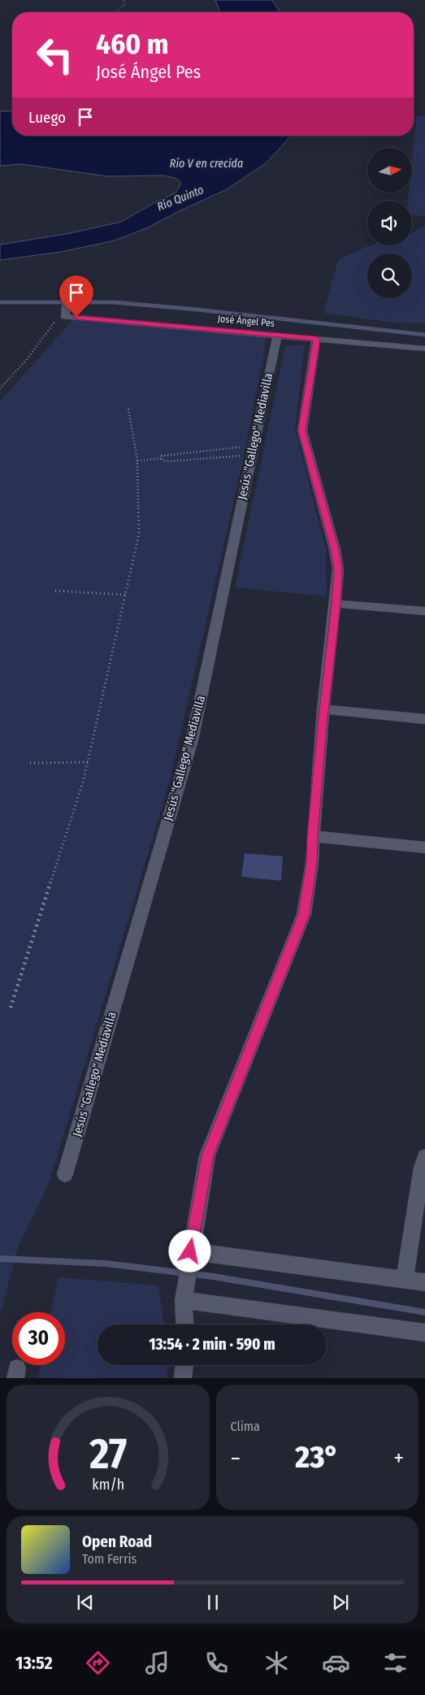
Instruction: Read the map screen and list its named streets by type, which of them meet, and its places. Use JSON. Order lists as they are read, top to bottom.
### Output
{
  "streets": {
    "street": ["José Ángel Pes", "Jesús \"Gallego\" Mediavilla"]
  },
  "crossings": [
    ["José Ángel Pes", "Jesús \"Gallego\" Mediavilla"]
  ],
  "water": ["Río V en crecida", "Río Quinto"],
  "north": "right",
  "page": {
    "turn": ["460 m", "José Ángel Pes"],
    "then": "Luego",
    "limit": "30",
    "trip": "13:54 · 2 min · 590 m",
    "tile": "Clima",
    "heat": ["−", "23°", "+"],
    "song": ["Open Road", "Tom Ferris"],
    "tabs": "13:52",
    "gauge": ["27", "km/h"]
  }
}
